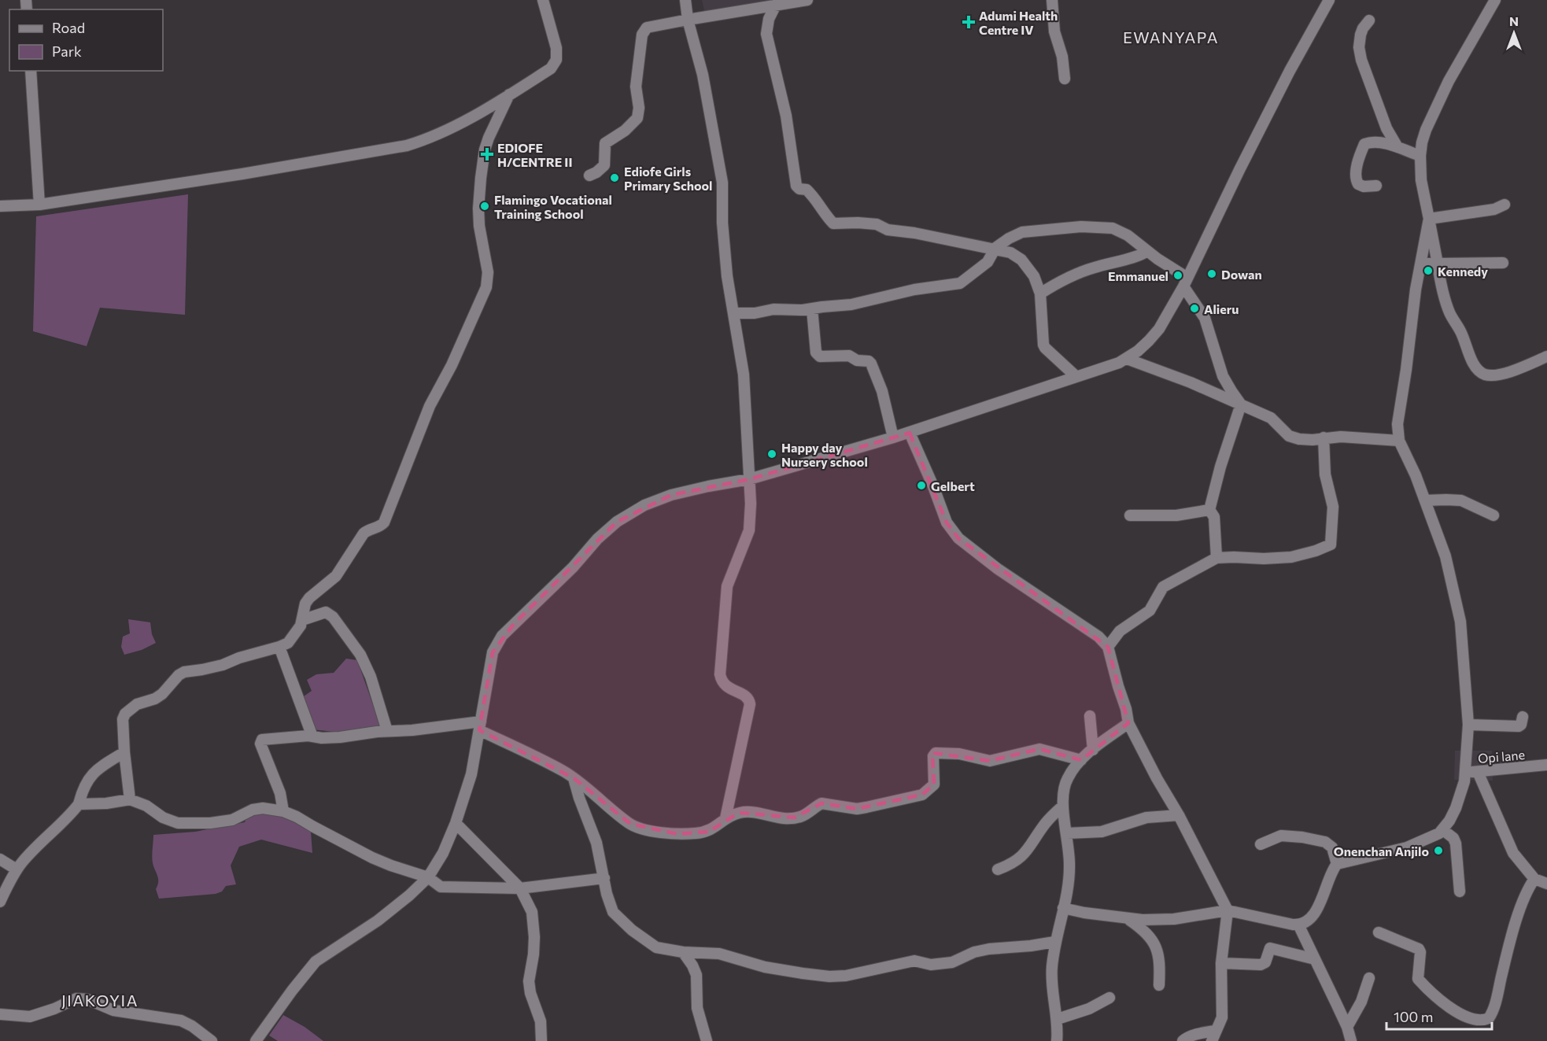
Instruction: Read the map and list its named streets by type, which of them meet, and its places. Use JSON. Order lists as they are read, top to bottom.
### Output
{
  "streets": {
    "street": ["Opi lane"]
  },
  "districts": ["EWANYAPA", "JIAKOYIA"],
  "places": {
    "health": ["Adumi Health Centre IV", "EDIOFE H/CENTRE II"],
    "other": [
      "Ediofe Girls Primary School",
      "Flamingo Vocational Training School",
      "Kennedy",
      "Dowan",
      "Emmanuel",
      "Alieru",
      "Happy day Nursery school",
      "Gelbert",
      "Onenchan Anjilo"
    ]
  },
  "legend": ["Road", "Park"],
  "scale_bar": "100 m",
  "north": "top"
}
